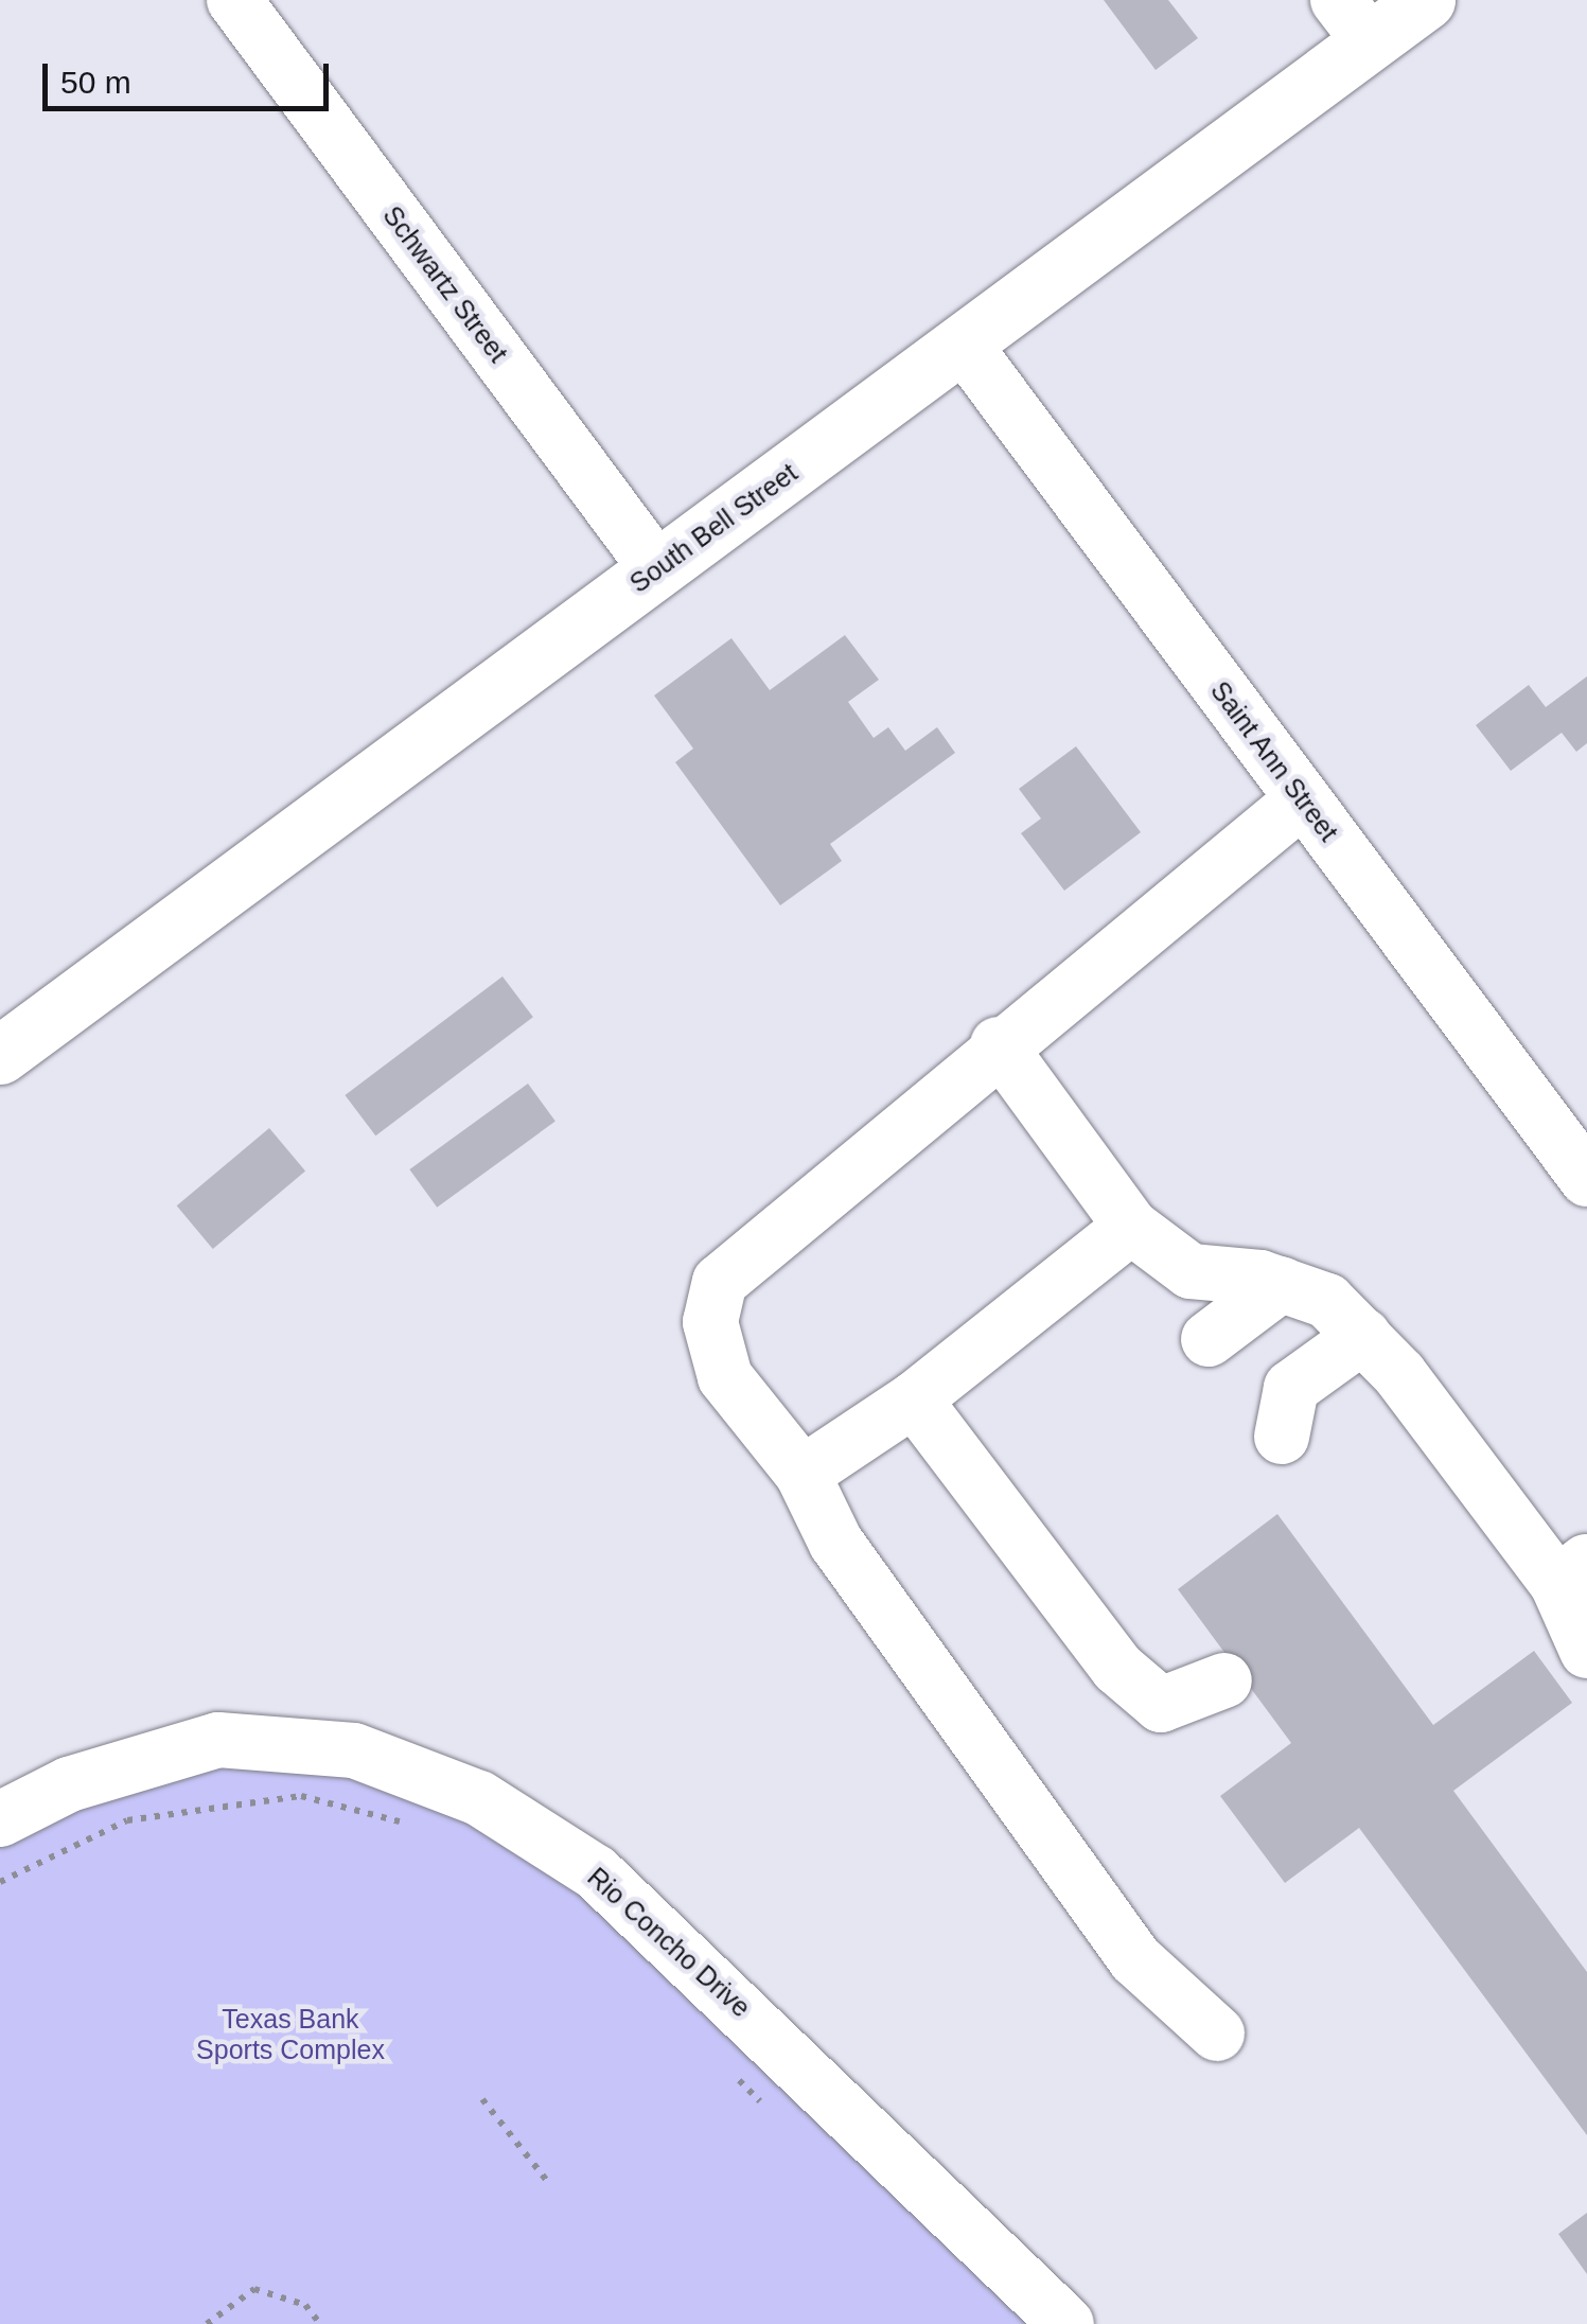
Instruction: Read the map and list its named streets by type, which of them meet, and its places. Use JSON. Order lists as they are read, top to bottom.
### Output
{
  "streets": {
    "main road": ["South Bell Street"],
    "street": ["Schwartz Street", "Saint Ann Street", "Rio Concho Drive"]
  },
  "crossings": [
    ["Schwartz Street", "South Bell Street"],
    ["South Bell Street", "Saint Ann Street"]
  ],
  "parks": ["Texas Bank Sports Complex"],
  "scale_bar": "50 m"
}
